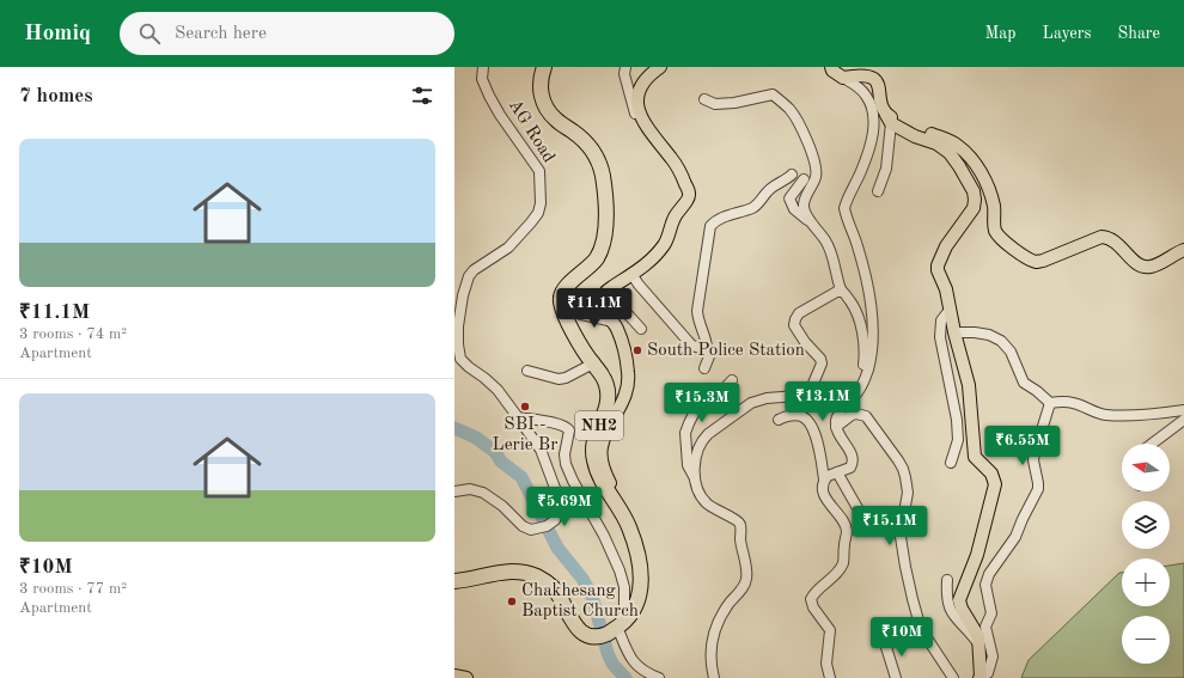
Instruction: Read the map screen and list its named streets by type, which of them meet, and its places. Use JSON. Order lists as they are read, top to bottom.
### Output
{
  "streets": {
    "highway": ["NH2"],
    "street": ["AG Road"]
  },
  "places": ["South Police Station", "SBI - Lerie Br", "Chakhesang Baptist Church"],
  "north": "left",
  "page": {
    "header": "Homiq",
    "search": "Search here",
    "nav": ["Map", "Layers", "Share"],
    "heading": "7 homes",
    "list": [
      {
        "name": "₹11.1M",
        "note": "3 rooms · 74 m² · Apartment"
      },
      {
        "name": "₹10M",
        "note": "3 rooms · 77 m² · Apartment"
      }
    ],
    "price": [
      "₹11.1M",
      "₹13.1M",
      "₹15.3M",
      "₹6.55M",
      "₹5.69M",
      "₹15.1M",
      "₹10M"
    ],
    "map_buttons": ["+", "−"]
  }
}
